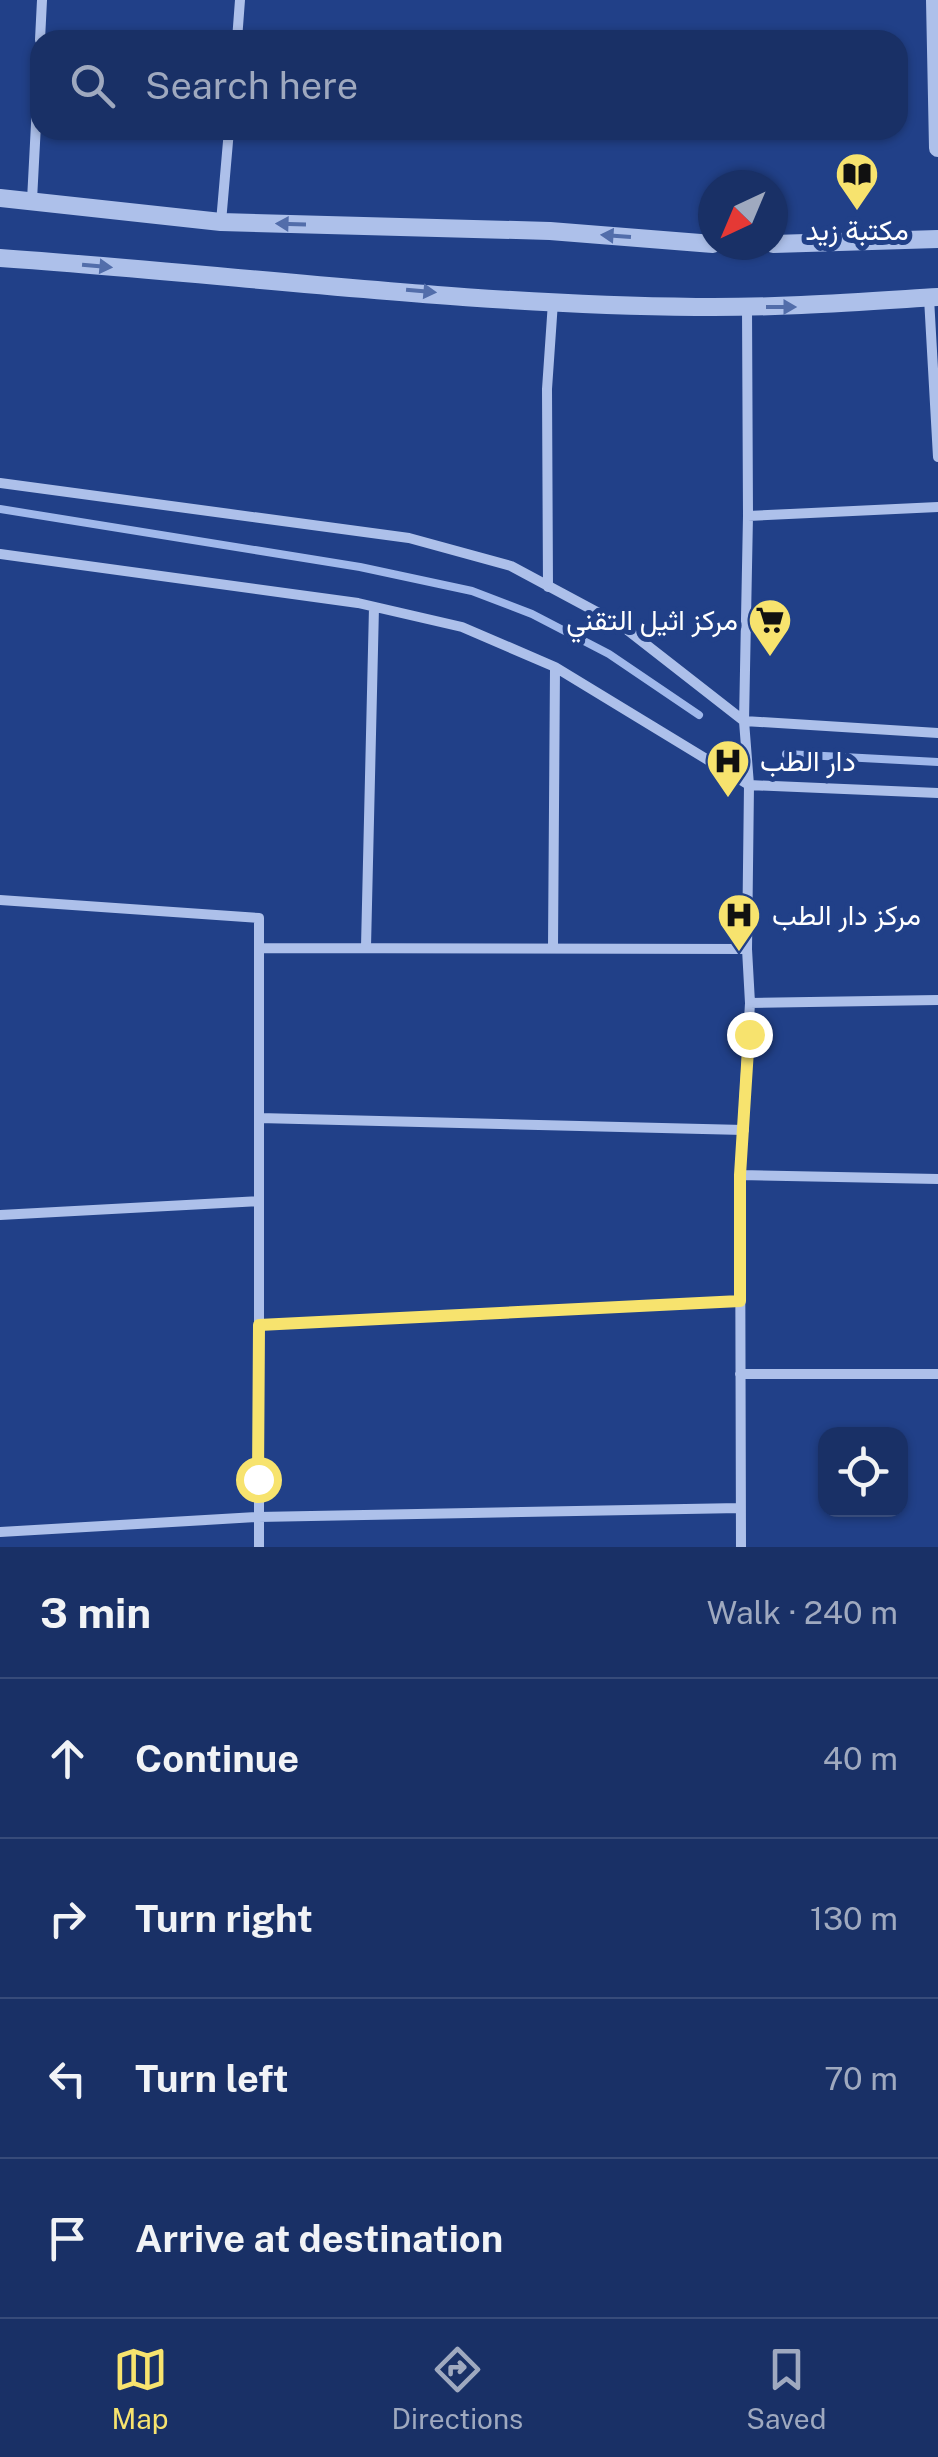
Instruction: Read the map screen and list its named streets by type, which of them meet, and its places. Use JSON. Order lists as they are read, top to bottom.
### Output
{
  "places": {
    "library": ["مكتبة زيد"],
    "supermarket": ["مركز اثيل التقني"],
    "hospital": ["دار الطب", "مركز دار الطب"]
  },
  "north": "bottom left",
  "page": {
    "search": "Search here",
    "heading": ["3 min", "Walk · 240 m"],
    "list": [
      ["Continue", "40 m"],
      ["Turn right", "130 m"],
      ["Turn left", "70 m"],
      "Arrive at destination"
    ],
    "nav": ["Map", "Directions", "Saved"]
  }
}
